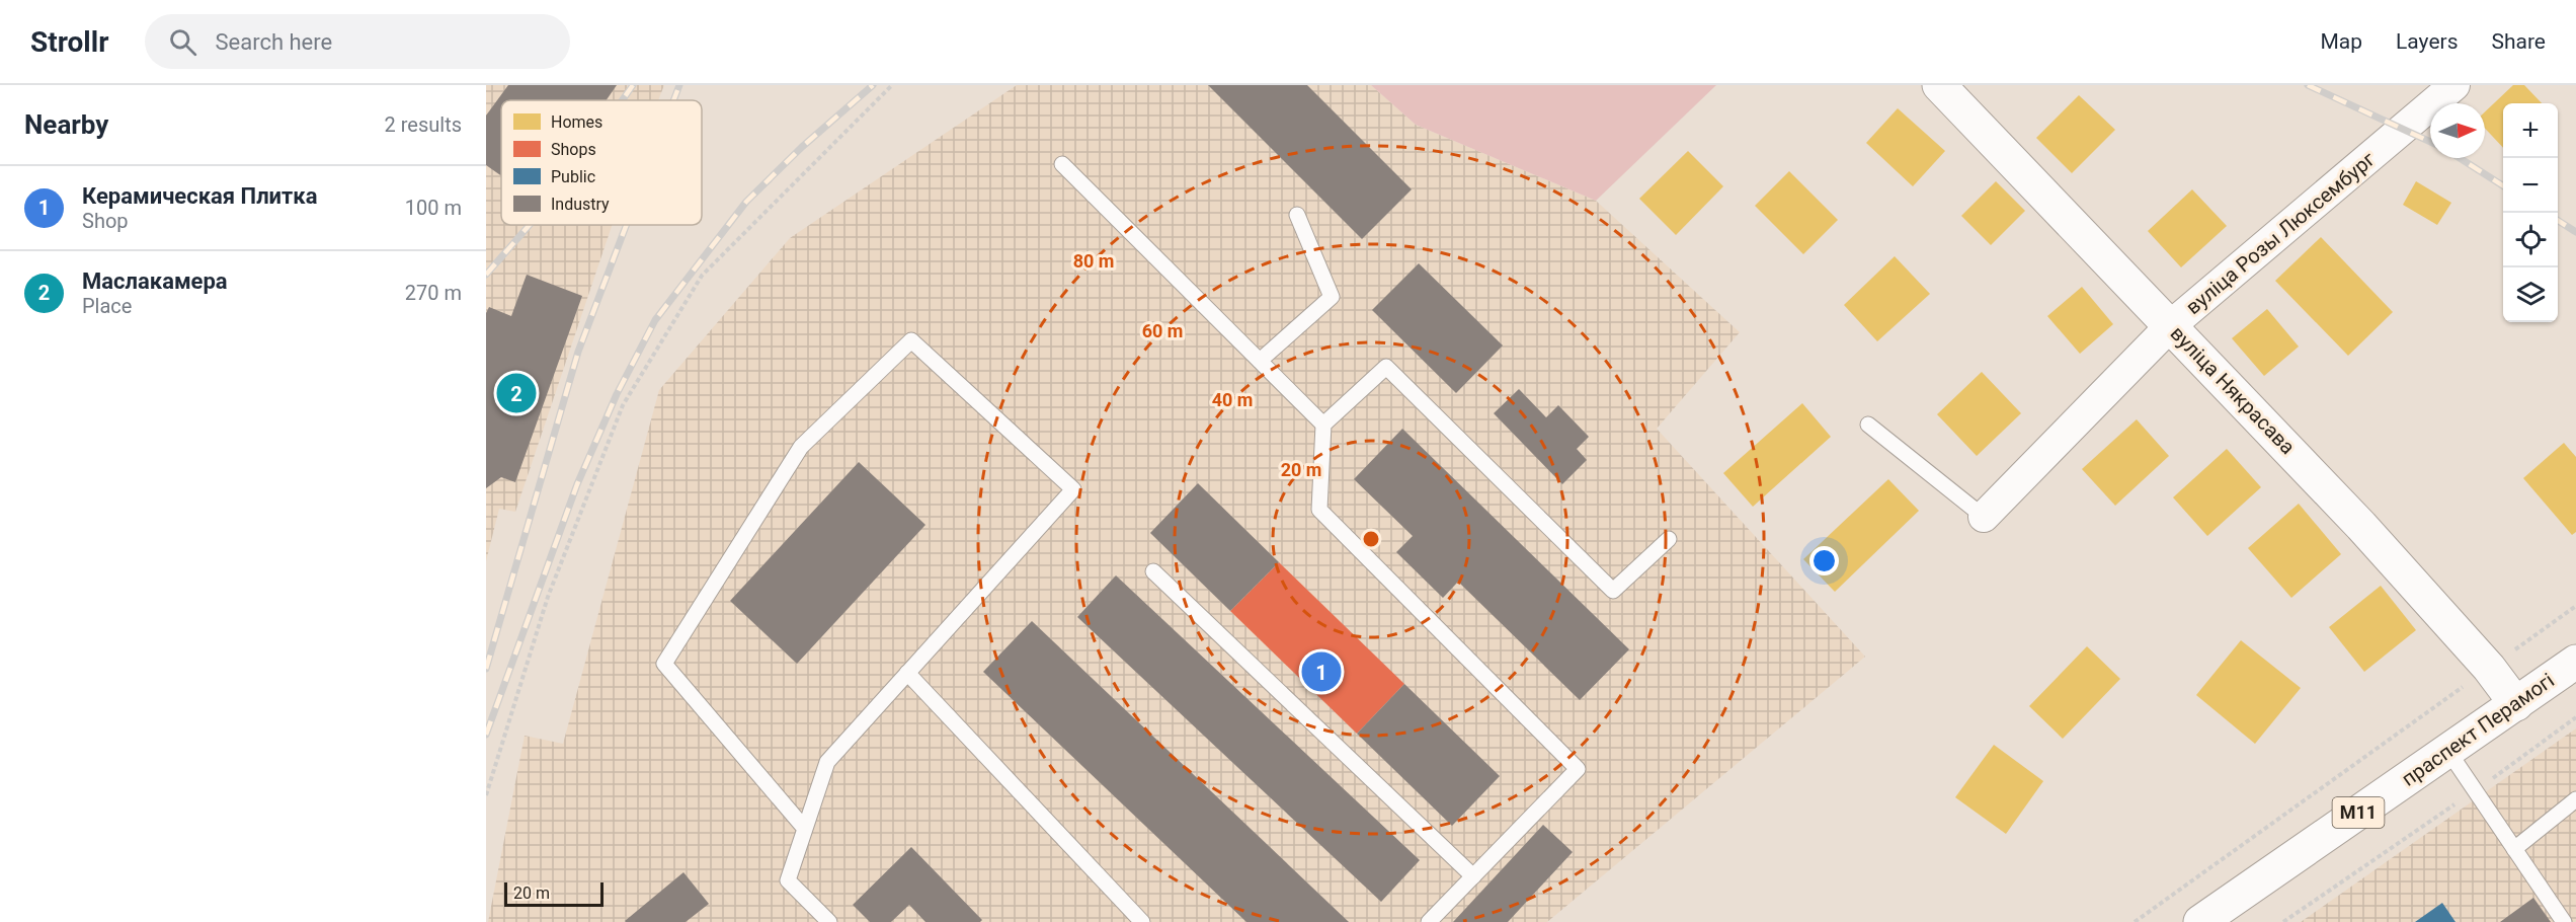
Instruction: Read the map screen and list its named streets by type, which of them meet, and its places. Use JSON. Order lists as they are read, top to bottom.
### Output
{
  "streets": {
    "main road": ["вуліца Някрасава", "праспект Перамогі", "М11"],
    "street": ["вуліца Розы Люксембург"]
  },
  "crossings": [
    ["вуліца Розы Люксембург", "вуліца Някрасава"],
    ["вуліца Някрасава", "праспект Перамогі"]
  ],
  "legend": [
    "Homes",
    "Shops",
    "Public",
    "Industry"
  ],
  "scale_bar": "20 m",
  "north": "right",
  "page": {
    "header": "Strollr",
    "search": "Search here",
    "nav": ["Map", "Layers", "Share"],
    "heading": ["Nearby", "2 results"],
    "map_buttons": ["+", "−"],
    "list": [
      {
        "mark": "1",
        "name": "Керамическая Плитка",
        "note": "Shop",
        "value": "100 m"
      },
      {
        "mark": "2",
        "name": "Маслакамера",
        "note": "Place",
        "value": "270 m"
      }
    ],
    "pins": ["2", "1"],
    "scale": "20 m"
  },
  "rings": [
    "80 m",
    "60 m",
    "40 m",
    "20 m"
  ]
}
